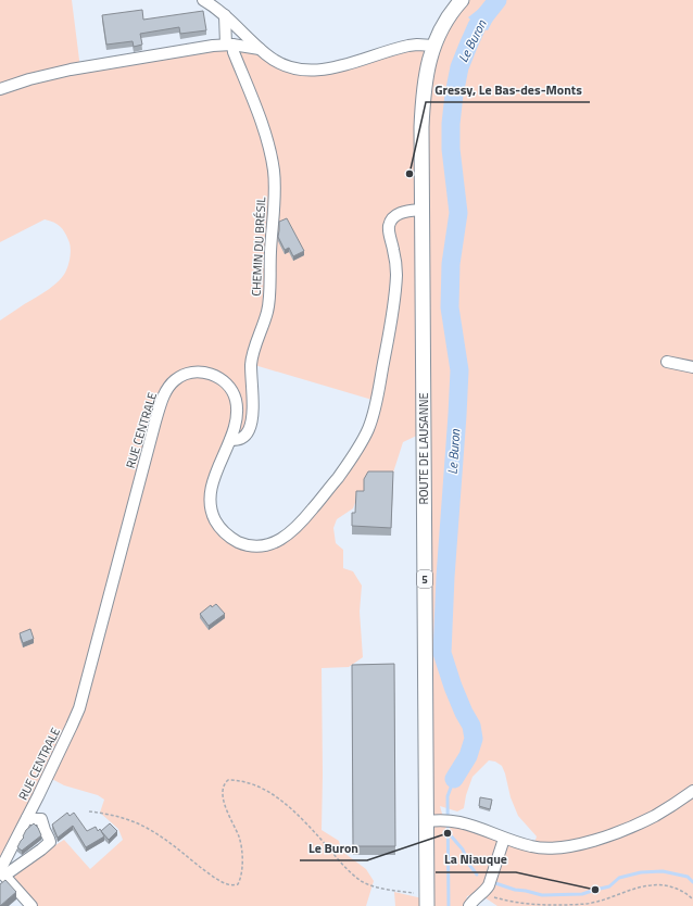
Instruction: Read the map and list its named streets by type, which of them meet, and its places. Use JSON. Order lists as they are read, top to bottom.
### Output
{
  "streets": {
    "main road": ["ROUTE DE LAUSANNE", "5"],
    "street": ["CHEMIN DU BRÉSIL", "RUE CENTRALE"]
  },
  "crossings": [
    ["CHEMIN DU BRÉSIL", "RUE CENTRALE"],
    ["RUE CENTRALE", "ROUTE DE LAUSANNE"]
  ],
  "water": ["Le Buron"],
  "places": ["Gressy, Le Bas-des-Monts", "Le Buron", "La Niauque"]
}
